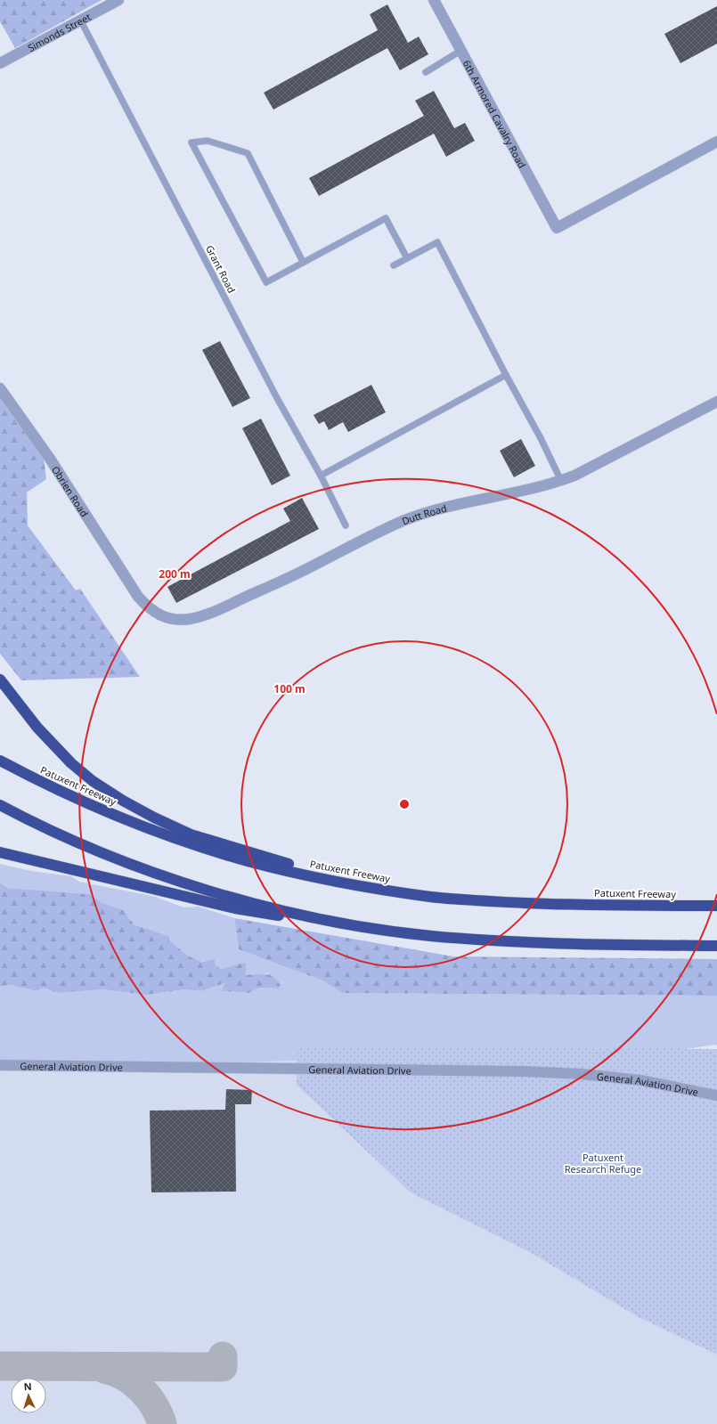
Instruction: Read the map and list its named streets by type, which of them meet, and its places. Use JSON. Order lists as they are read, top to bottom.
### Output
{
  "streets": {
    "highway": ["Patuxent Freeway"],
    "street": [
      "Simonds Street",
      "6th Armored Cavalry Road",
      "Obrien Road",
      "Dutt Road",
      "General Aviation Drive"
    ],
    "lane": ["Grant Road"]
  },
  "crossings": [
    ["Simonds Street", "Grant Road"],
    ["Obrien Road", "Dutt Road"]
  ],
  "parks": ["Patuxent Research Refuge"],
  "north": "top",
  "rings": ["200 m", "100 m"]
}
